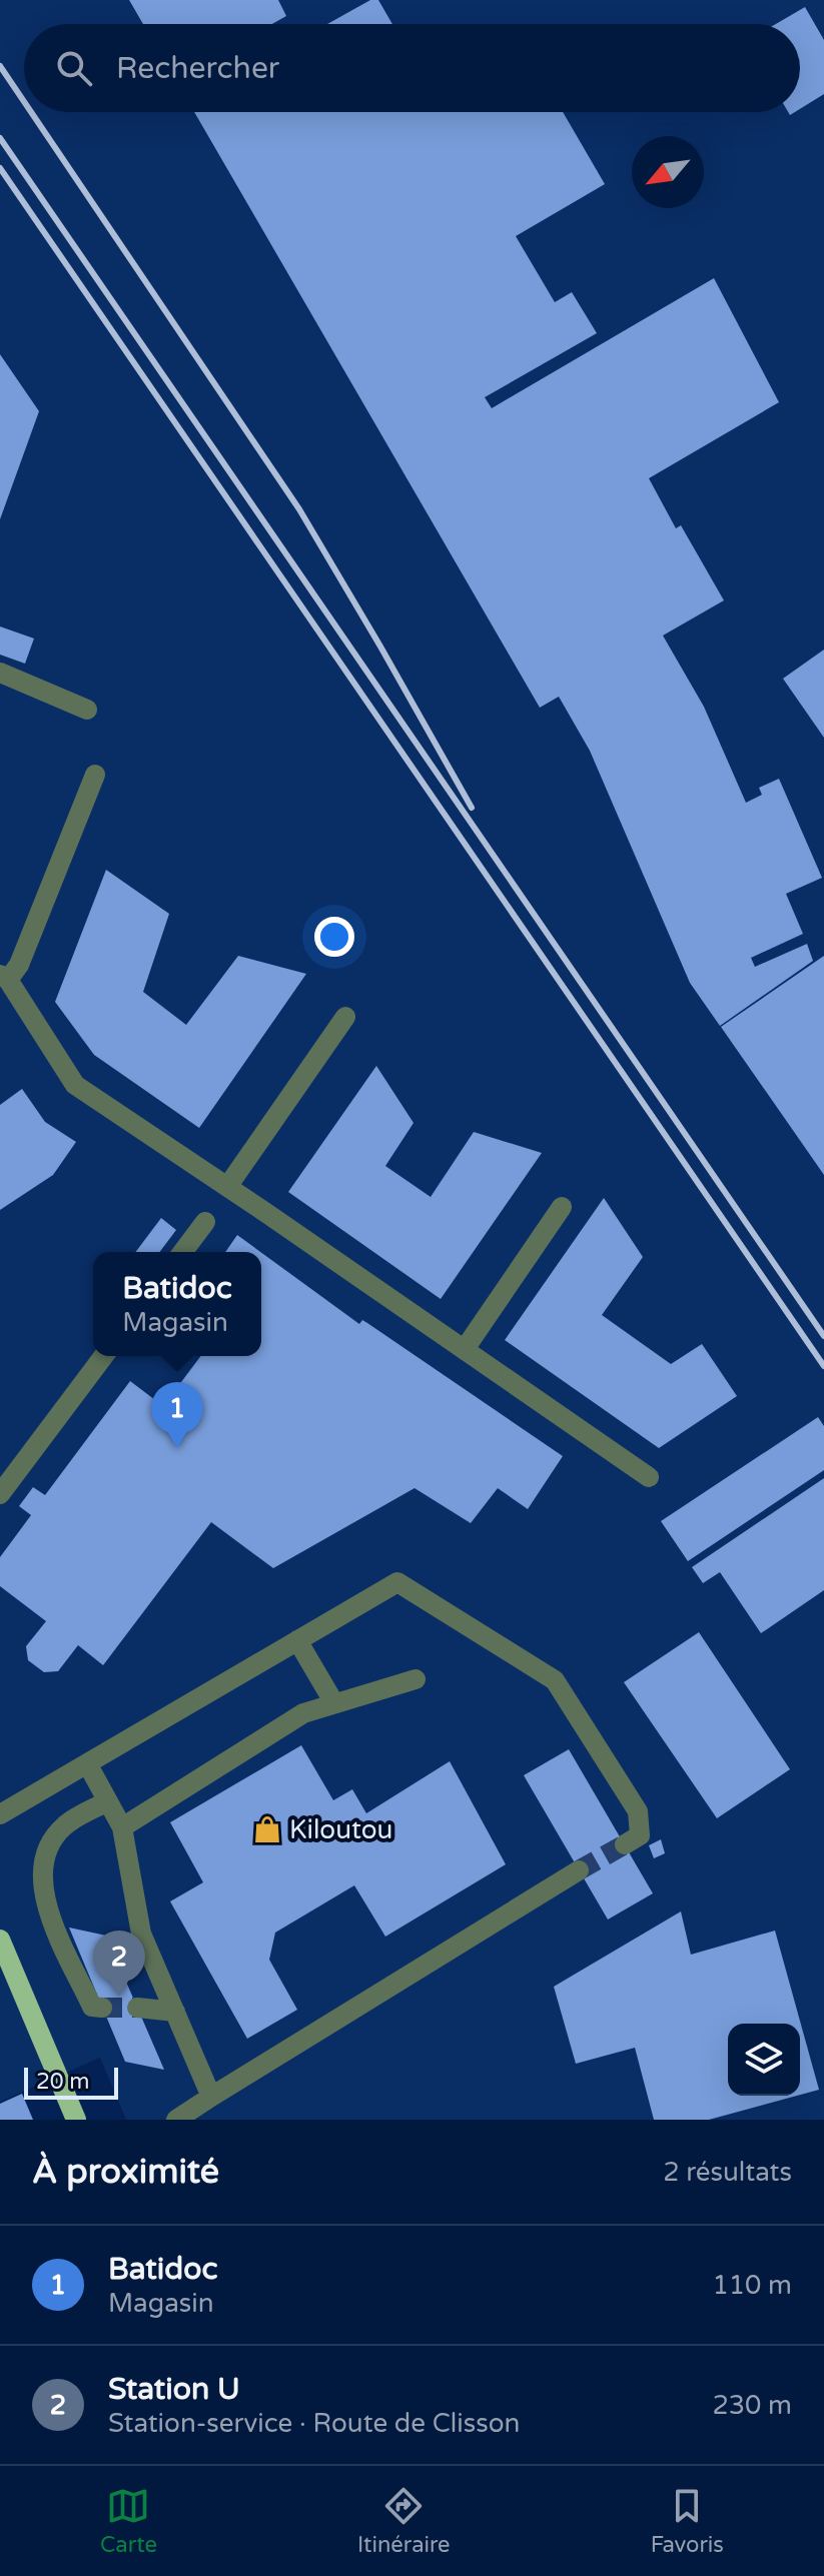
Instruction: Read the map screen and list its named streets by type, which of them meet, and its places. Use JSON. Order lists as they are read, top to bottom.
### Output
{
  "places": {
    "shop": ["Kiloutou"]
  },
  "scale_bar": "20 m",
  "north": "bottom left",
  "page": {
    "search": "Rechercher",
    "popup": ["Batidoc", "Magasin"],
    "pins": ["1", "2"],
    "scale": "20 m",
    "heading": ["À proximité", "2 résultats"],
    "list": [
      {
        "mark": "1",
        "name": "Batidoc",
        "note": "Magasin",
        "value": "110 m"
      },
      {
        "mark": "2",
        "name": "Station U",
        "note": "Station-service · Route de Clisson",
        "value": "230 m"
      }
    ],
    "nav": ["Carte", "Itinéraire", "Favoris"]
  }
}
